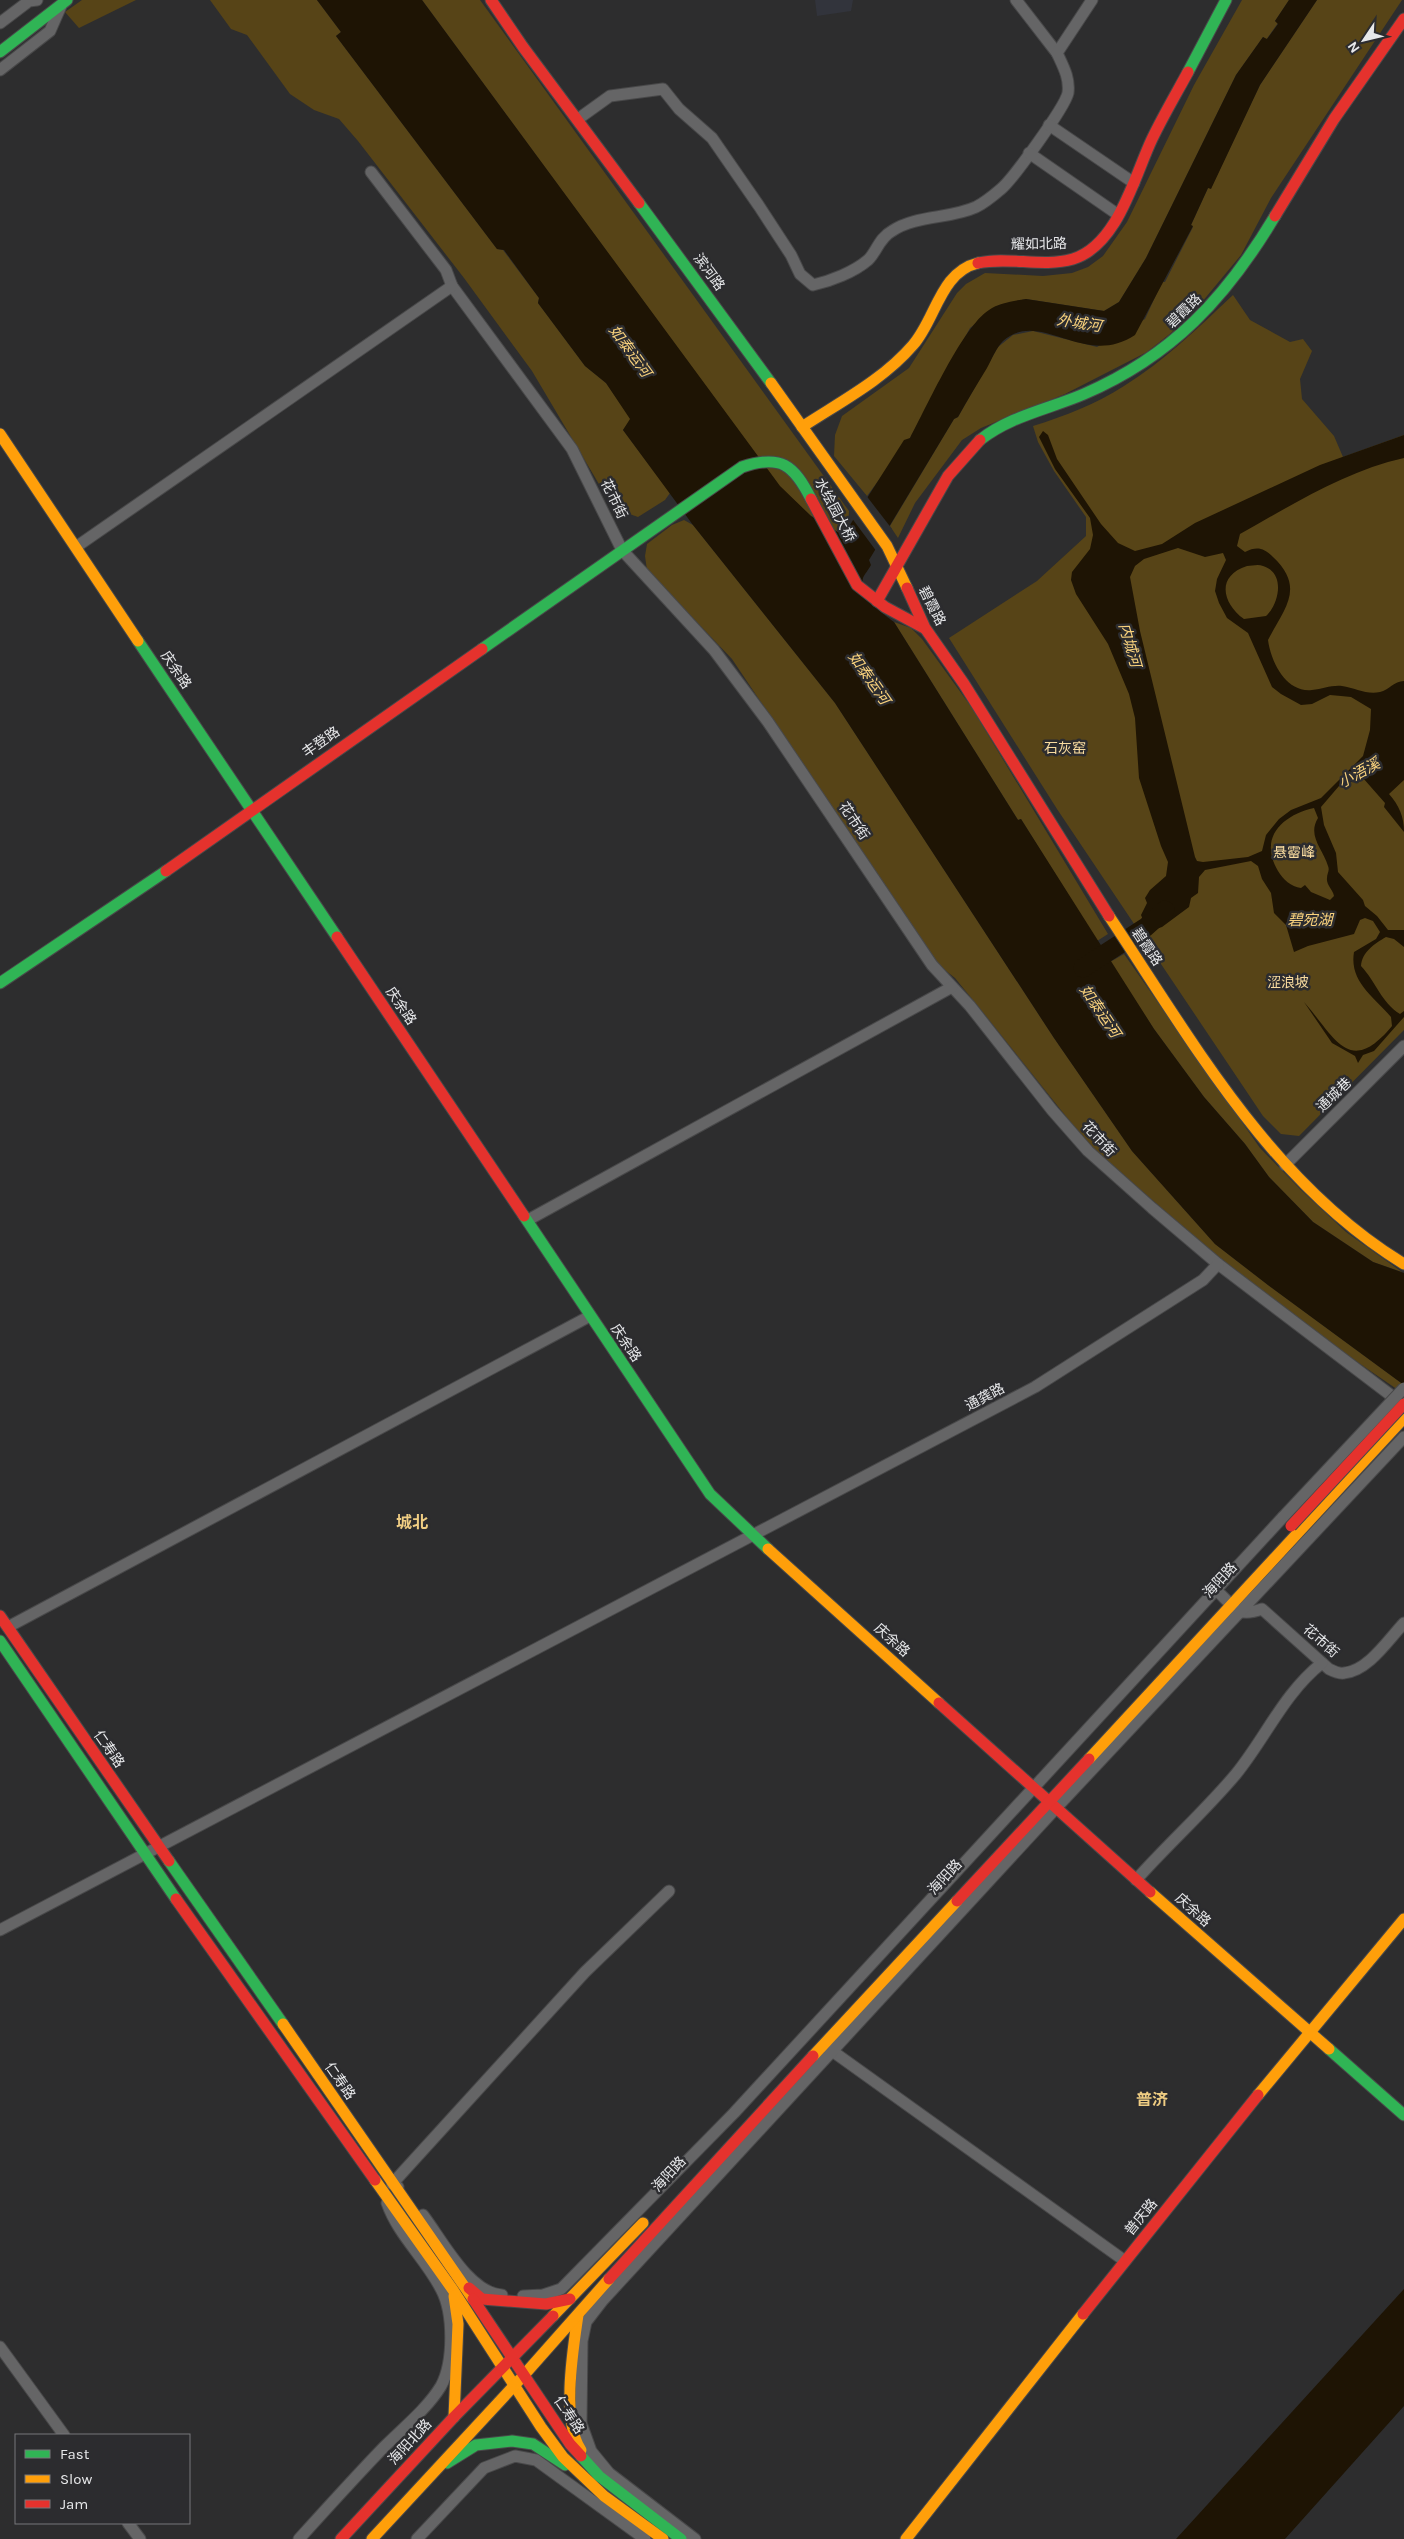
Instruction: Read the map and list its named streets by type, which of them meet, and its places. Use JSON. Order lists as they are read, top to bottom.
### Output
{
  "streets": {
    "street": [
      "耀如北路",
      "滨河路",
      "碧霞路",
      "花市街",
      "水绘园大桥",
      "庆余路",
      "丰登路",
      "通城巷",
      "通龚路",
      "海阳路",
      "仁寿路",
      "普庆路",
      "海阳北路"
    ]
  },
  "crossings": [
    ["耀如北路", "滨河路"],
    ["滨河路", "碧霞路"],
    ["碧霞路", "通城巷"],
    ["花市街", "丰登路"],
    ["花市街", "通龚路"],
    ["花市街", "海阳路"],
    ["水绘园大桥", "丰登路"],
    ["庆余路", "丰登路"],
    ["庆余路", "通龚路"],
    ["庆余路", "海阳路"],
    ["庆余路", "普庆路"],
    ["通龚路", "仁寿路"],
    ["海阳路", "仁寿路"],
    ["海阳路", "海阳北路"],
    ["仁寿路", "海阳北路"]
  ],
  "districts": ["城北", "普济"],
  "water": [
    "外城河",
    "如泰运河",
    "内城河",
    "小浯溪",
    "碧宛湖"
  ],
  "parks": ["石灰窑", "悬霤峰", "涩浪坡"],
  "legend": ["Fast", "Slow", "Jam"],
  "north": "bottom left"
}
